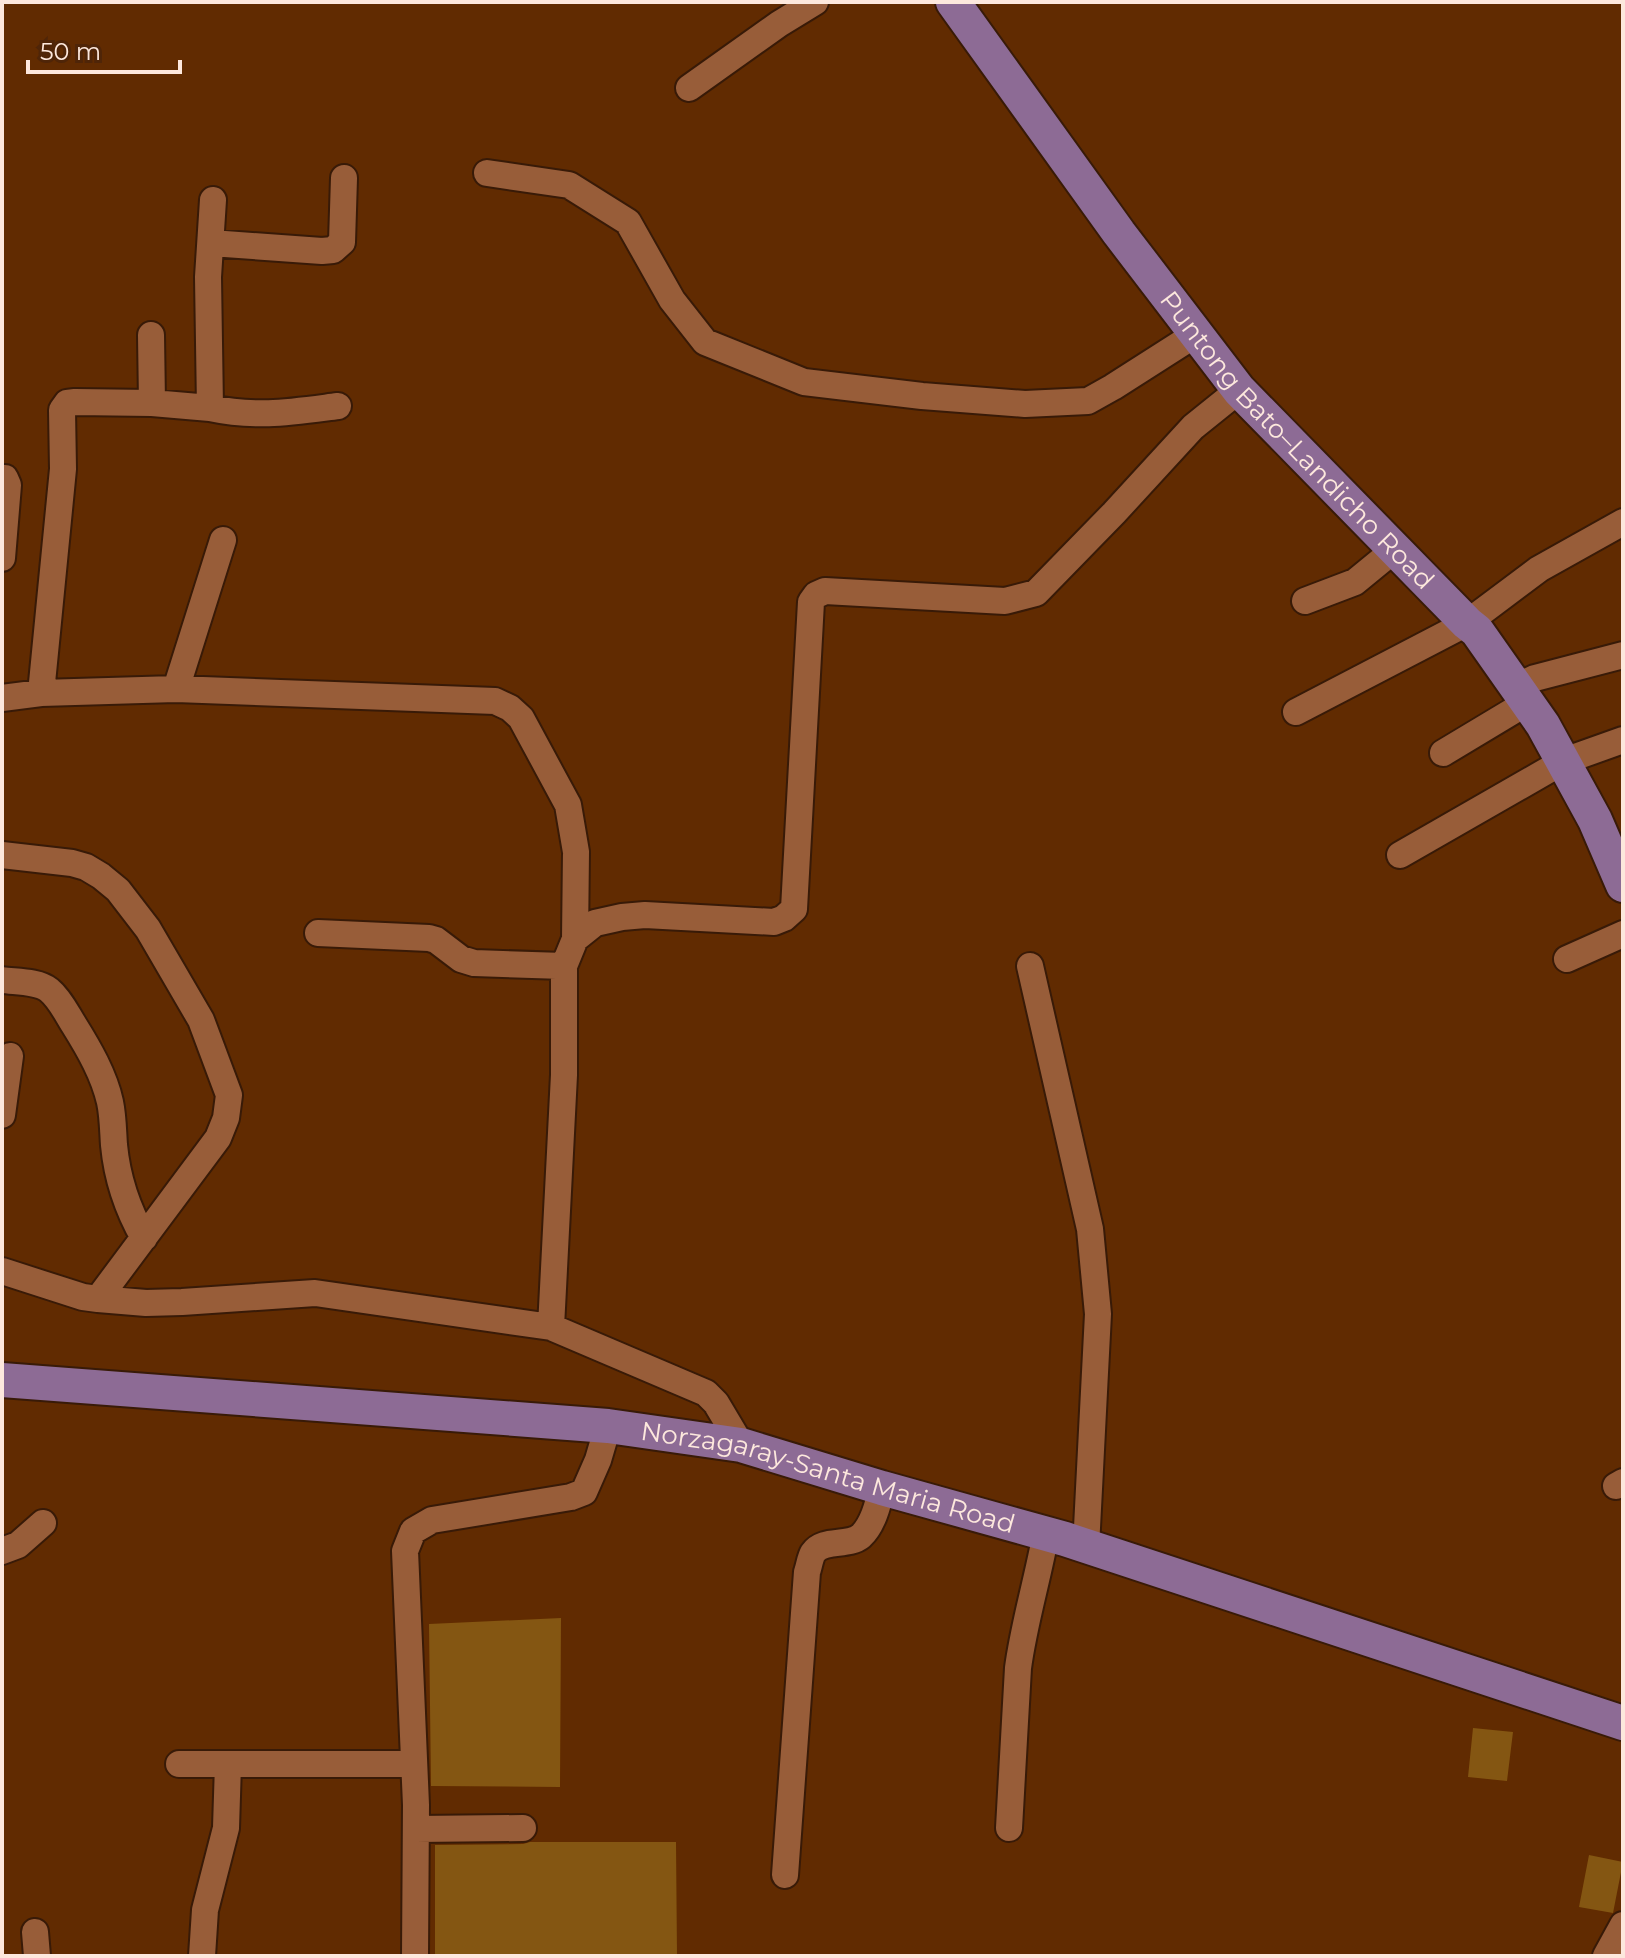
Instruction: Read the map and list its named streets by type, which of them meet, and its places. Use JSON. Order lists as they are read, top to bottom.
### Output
{
  "streets": {
    "main road": ["Puntong Bato–Landicho Road", "Norzagaray-Santa Maria Road"]
  },
  "scale_bar": "50 m"
}
